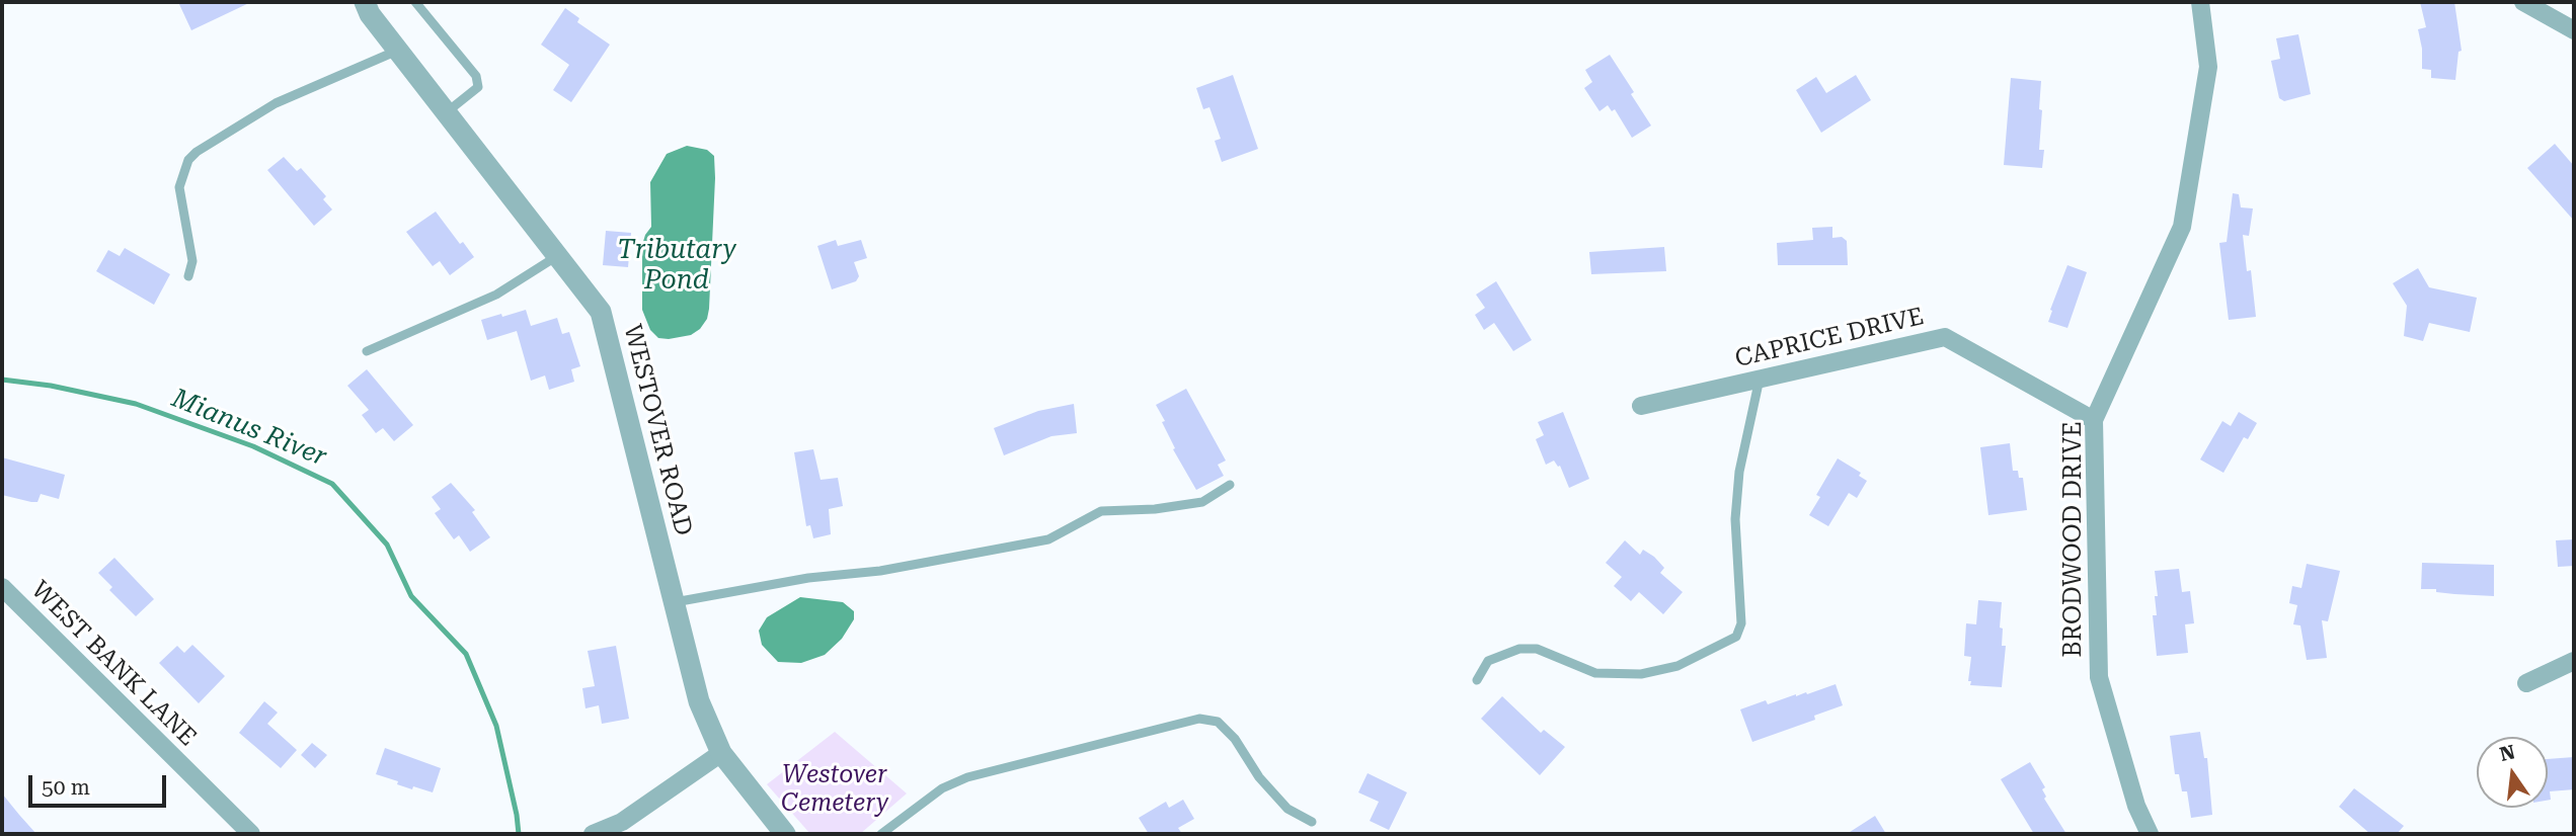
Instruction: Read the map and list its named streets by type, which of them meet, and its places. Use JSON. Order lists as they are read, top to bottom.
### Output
{
  "streets": {
    "street": [
      "CAPRICE DRIVE",
      "WESTOVER ROAD",
      "BRODWOOD DRIVE",
      "WEST BANK LANE"
    ]
  },
  "crossings": [
    ["CAPRICE DRIVE", "BRODWOOD DRIVE"]
  ],
  "water": ["Tributary Pond", "Mianus River"],
  "parks": ["Westover Cemetery"],
  "scale_bar": "50 m",
  "north": "top"
}
